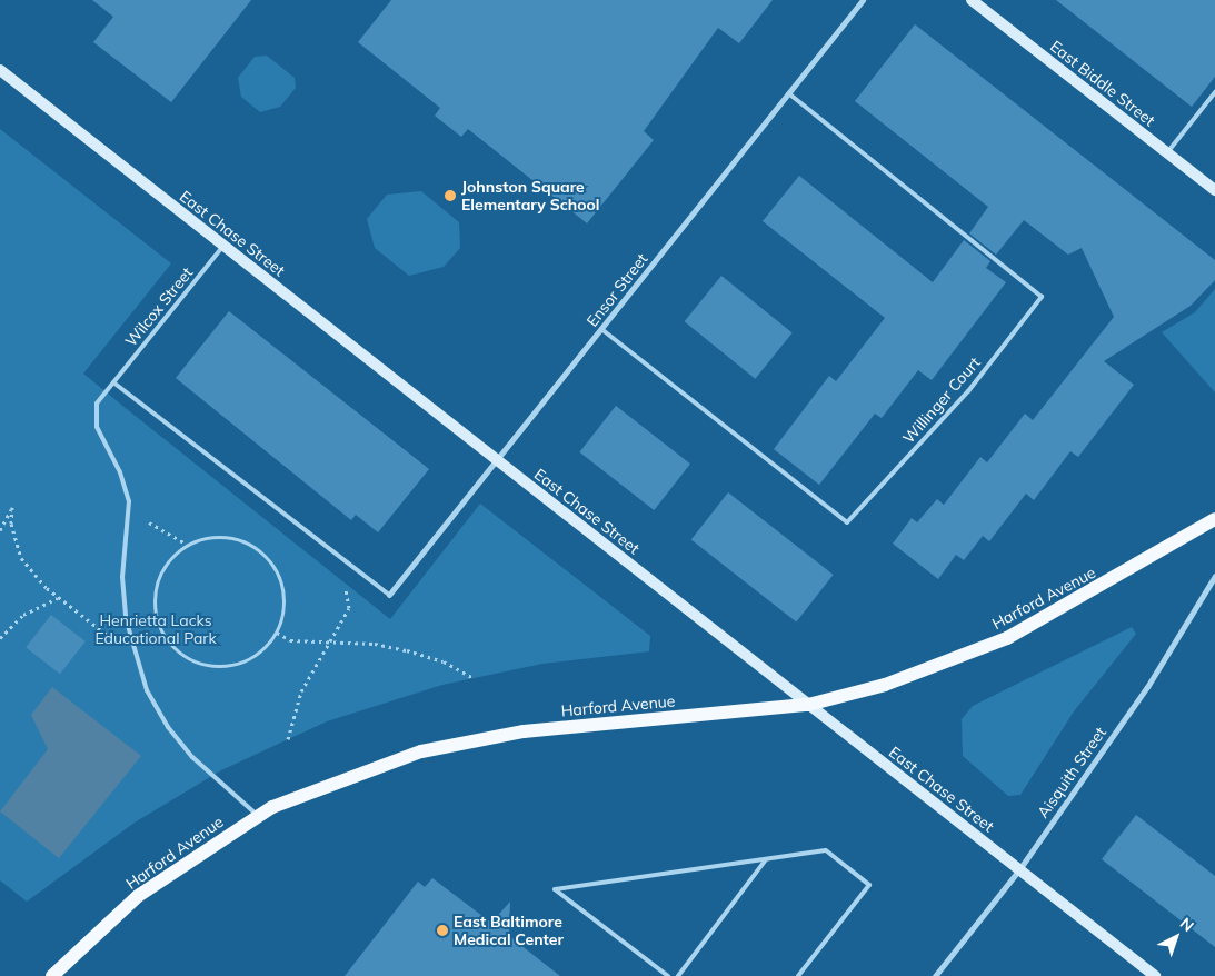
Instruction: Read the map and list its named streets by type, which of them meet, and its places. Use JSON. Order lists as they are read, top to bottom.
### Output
{
  "streets": {
    "main road": ["Harford Avenue"],
    "street": [
      "East Biddle Street",
      "East Chase Street",
      "Ensor Street",
      "Aisquith Street"
    ],
    "lane": ["Wilcox Street", "Willinger Court"]
  },
  "crossings": [
    ["East Chase Street", "Ensor Street"],
    ["East Chase Street", "Wilcox Street"],
    ["East Chase Street", "Harford Avenue"],
    ["East Chase Street", "Aisquith Street"],
    ["Ensor Street", "Willinger Court"],
    ["Wilcox Street", "Harford Avenue"]
  ],
  "parks": ["Henrietta Lacks Educational Park"],
  "places": ["Johnston Square Elementary School", "East Baltimore Medical Center"],
  "north": "top right"
}
